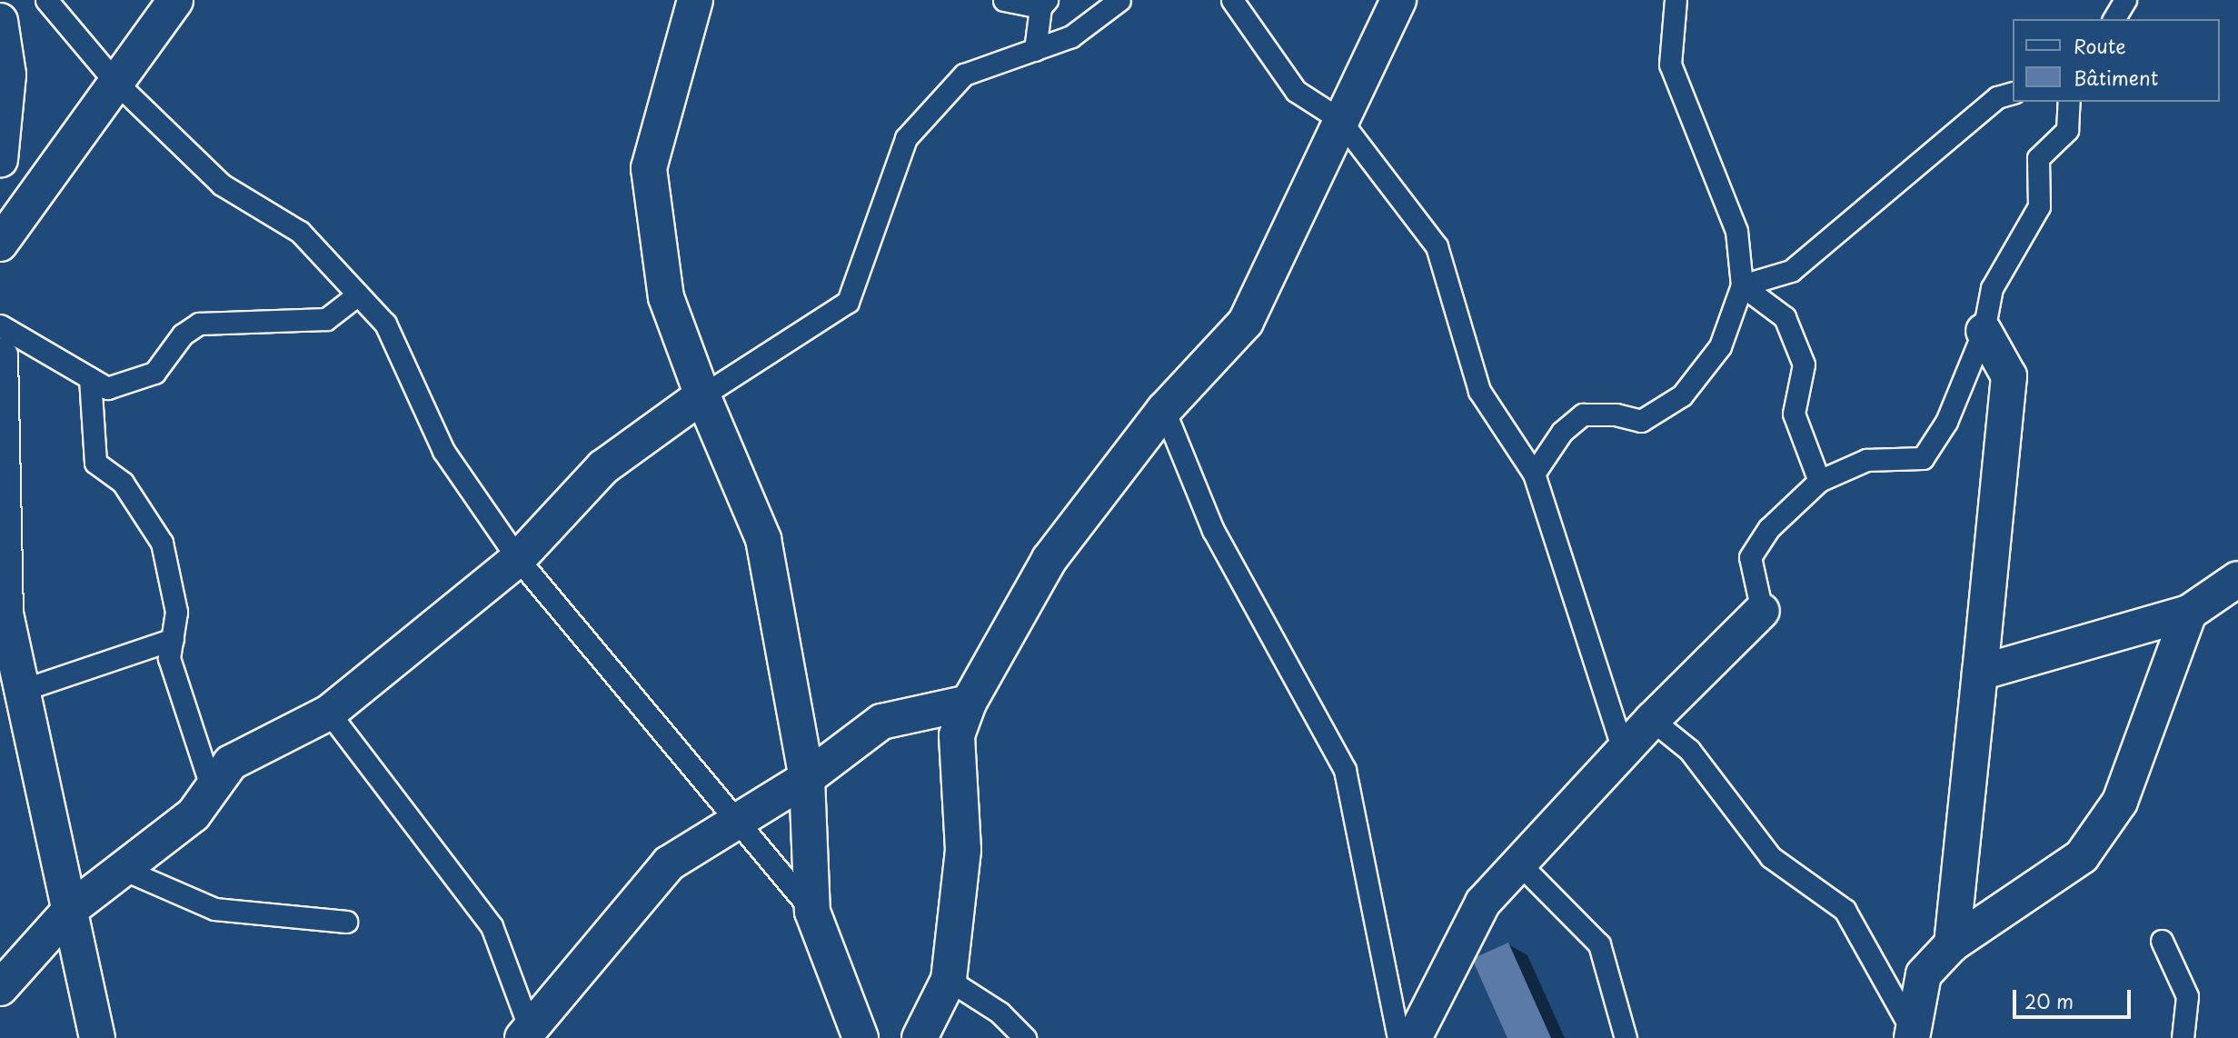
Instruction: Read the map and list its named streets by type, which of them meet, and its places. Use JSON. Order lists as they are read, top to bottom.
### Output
{
  "legend": ["Route", "Bâtiment"],
  "scale_bar": "20 m"
}
